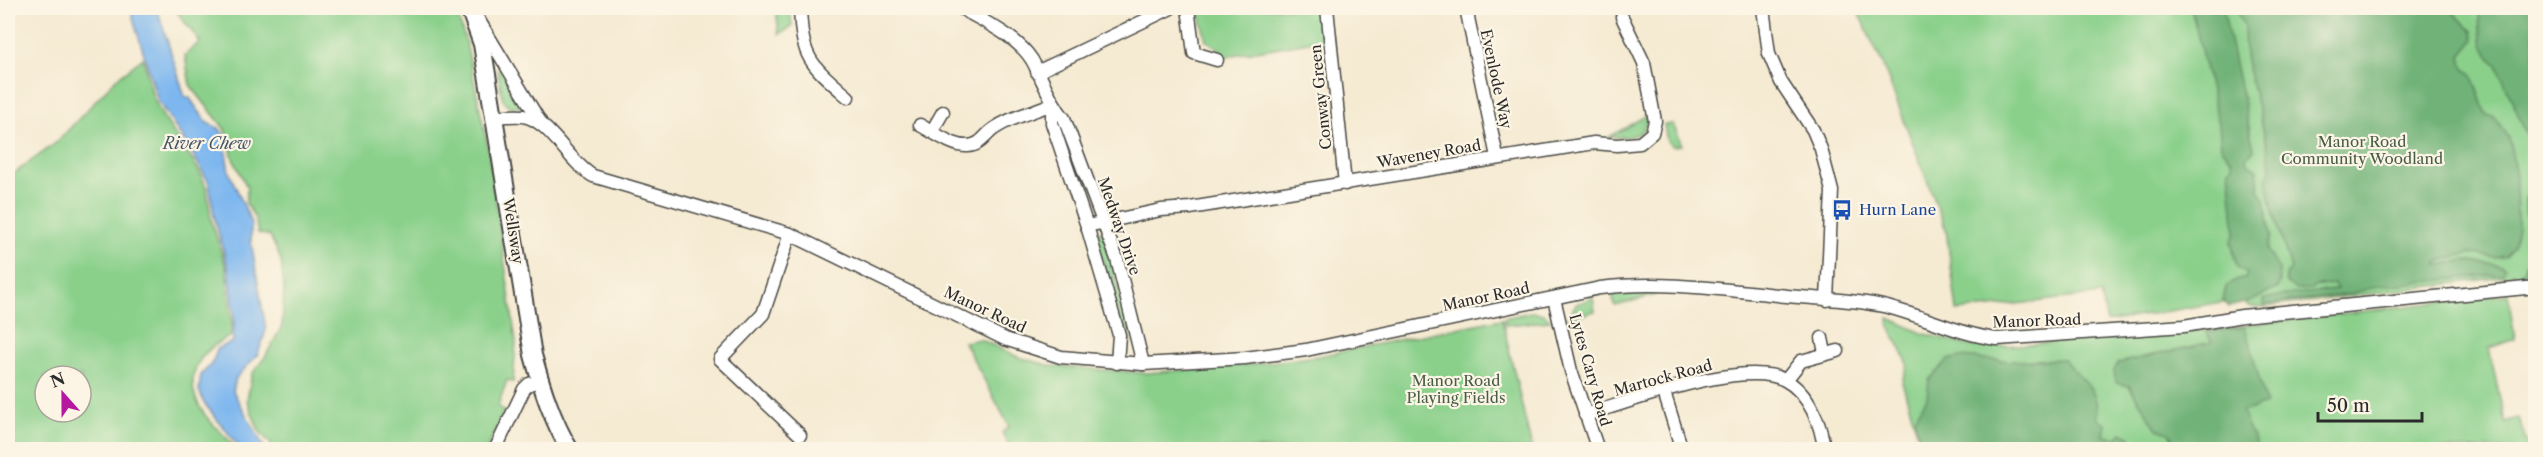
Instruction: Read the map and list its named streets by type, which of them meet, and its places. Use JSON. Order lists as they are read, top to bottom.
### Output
{
  "streets": {
    "main road": ["Wellsway"],
    "street": [
      "Evenlode Way",
      "Conway Green",
      "Waveney Road",
      "Medway Drive",
      "Manor Road",
      "Lytes Cary Road",
      "Martock Road"
    ]
  },
  "crossings": [
    ["Evenlode Way", "Waveney Road"],
    ["Conway Green", "Waveney Road"],
    ["Waveney Road", "Medway Drive"],
    ["Medway Drive", "Manor Road"],
    ["Wellsway", "Manor Road"],
    ["Manor Road", "Lytes Cary Road"],
    ["Lytes Cary Road", "Martock Road"]
  ],
  "water": ["River Chew"],
  "parks": ["Manor Road Community Woodland", "Manor Road Playing Fields"],
  "places": {
    "bus stop": ["Hurn Lane"]
  },
  "scale_bar": "50 m",
  "north": "top"
}
